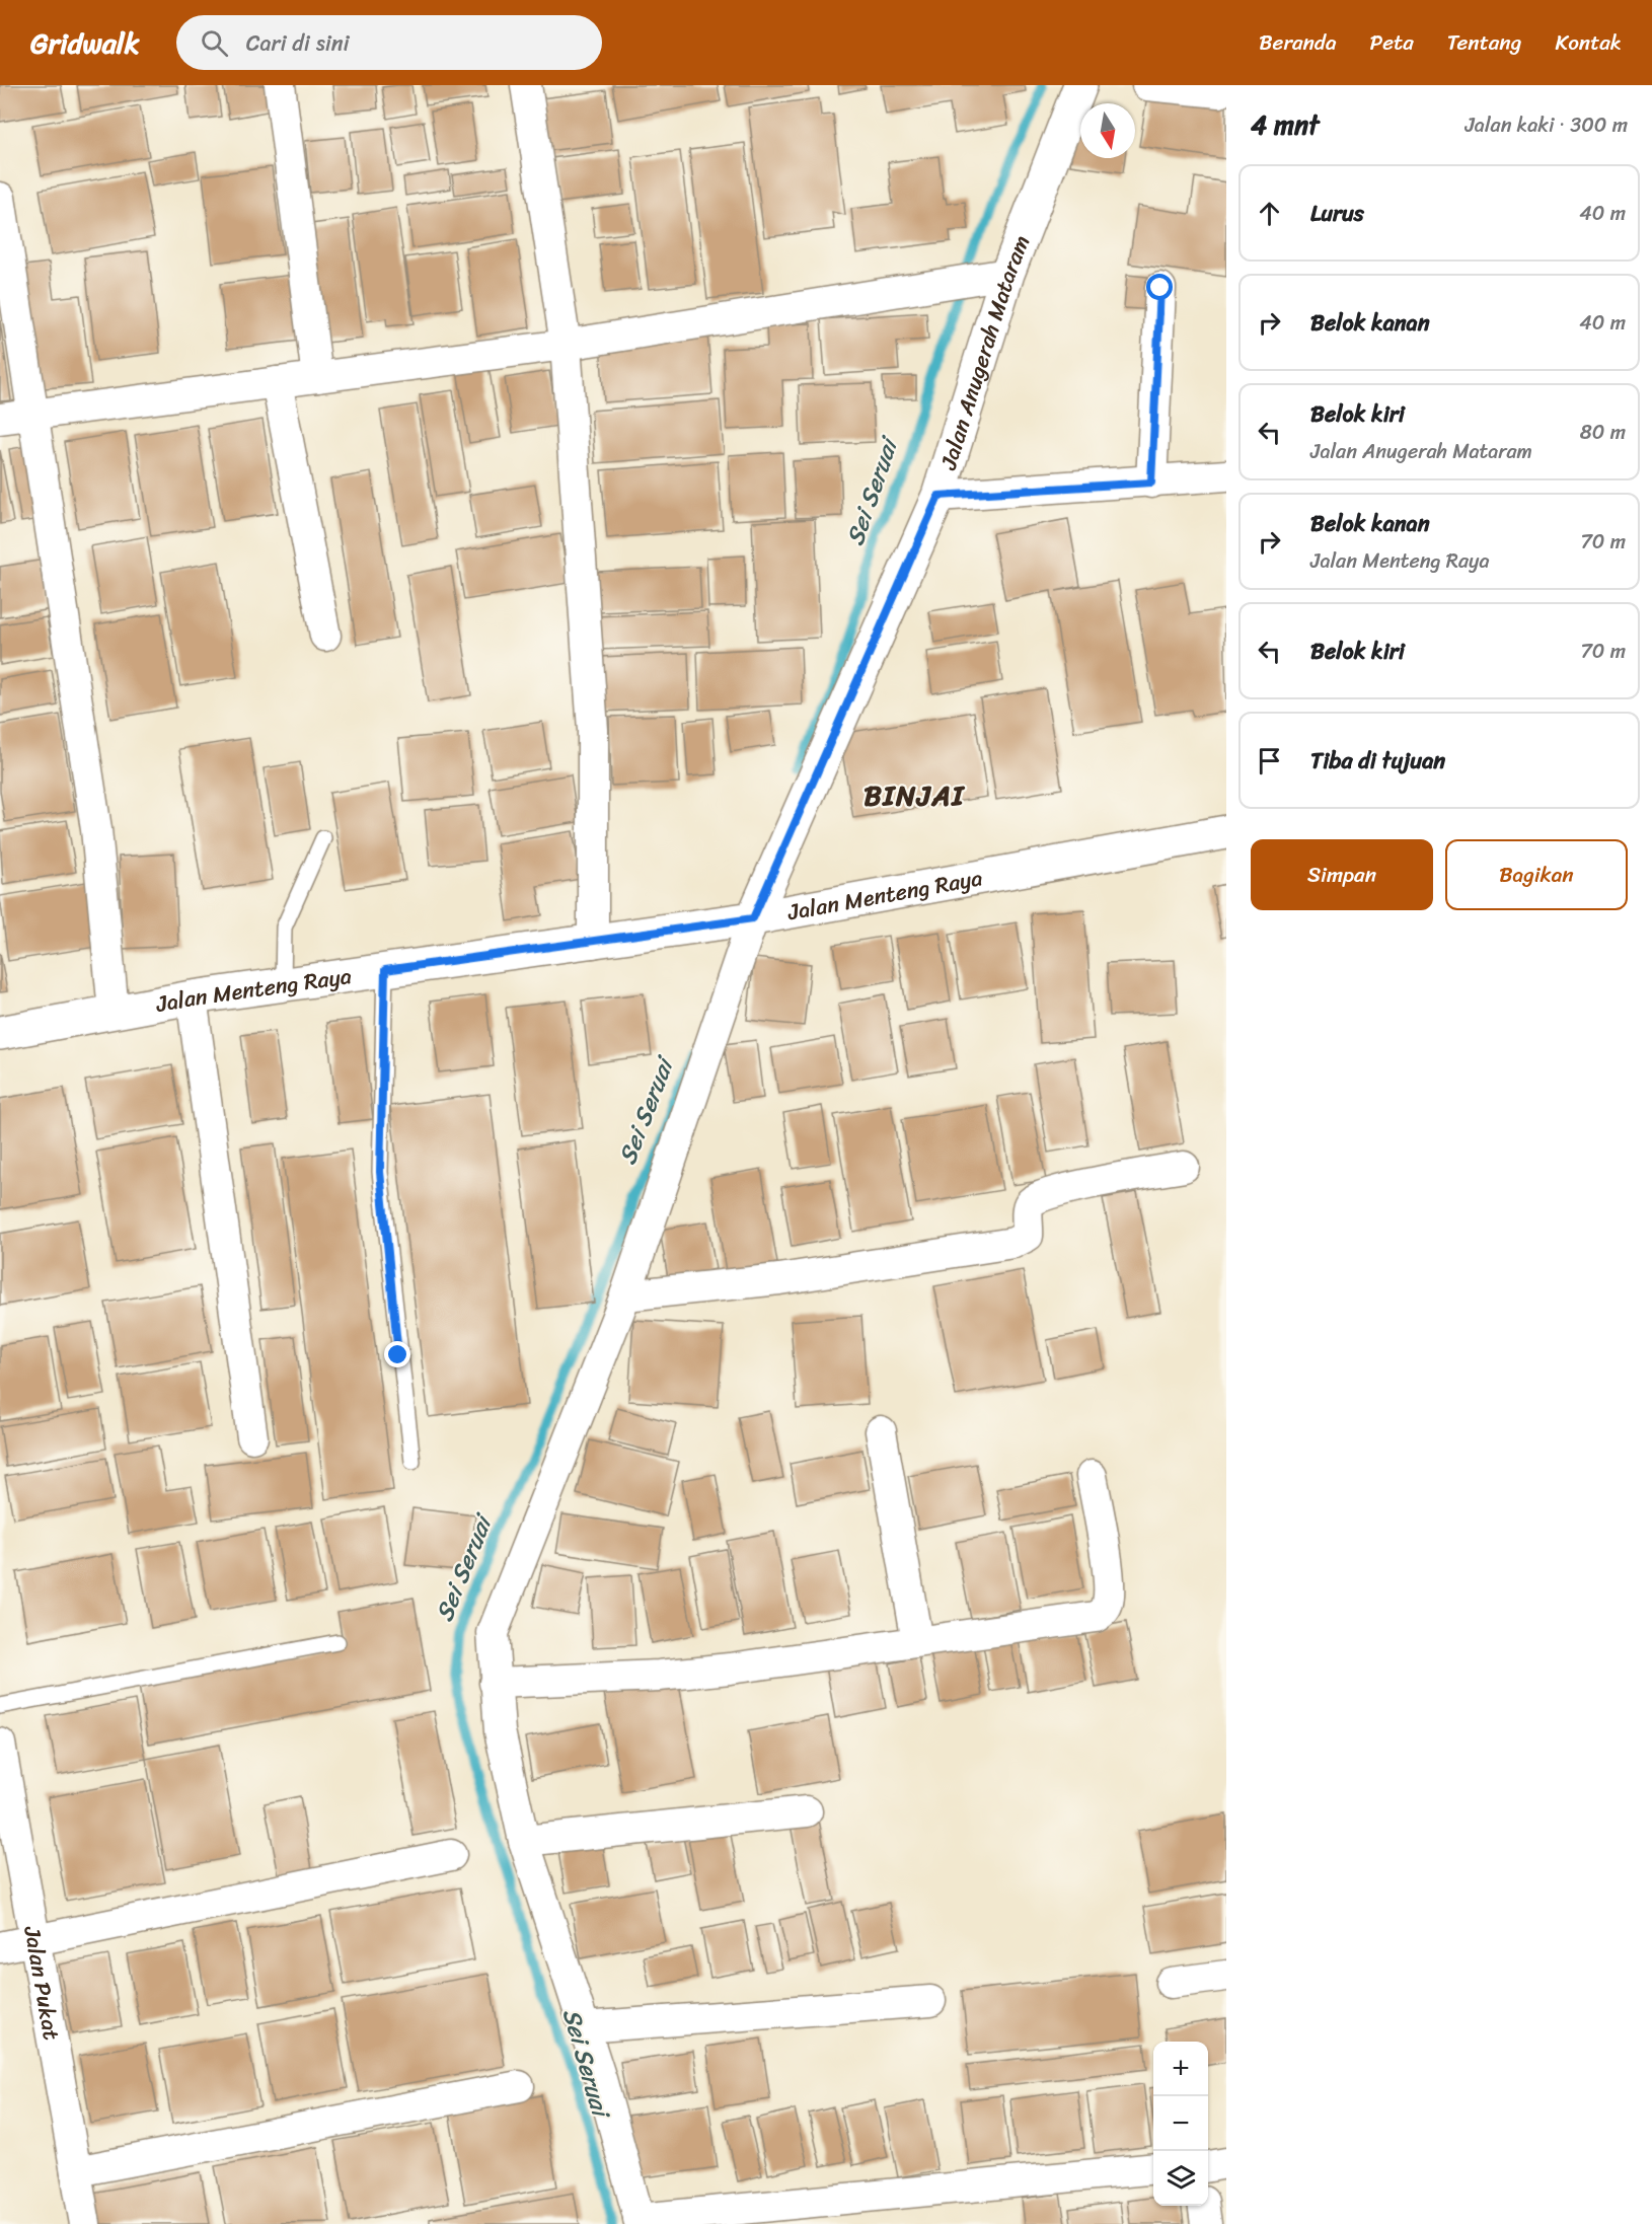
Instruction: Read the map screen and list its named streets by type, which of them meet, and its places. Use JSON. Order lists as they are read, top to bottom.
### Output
{
  "streets": {
    "street": ["Jalan Anugerah Mataram", "Jalan Menteng Raya", "Jalan Pukat"]
  },
  "crossings": [
    ["Jalan Anugerah Mataram", "Jalan Menteng Raya"]
  ],
  "districts": ["BINJAI"],
  "water": ["Sei Seruai"],
  "north": "bottom",
  "page": {
    "header": "Gridwalk",
    "search": "Cari di sini",
    "nav": [
      "Beranda",
      "Peta",
      "Tentang",
      "Kontak"
    ],
    "heading": ["4 mnt", "Jalan kaki · 300 m"],
    "list": [
      ["Lurus", "40 m"],
      ["Belok kanan", "40 m"],
      ["Belok kiri", "Jalan Anugerah Mataram", "80 m"],
      ["Belok kanan", "Jalan Menteng Raya", "70 m"],
      ["Belok kiri", "70 m"],
      "Tiba di tujuan"
    ],
    "buttons": ["Simpan", "Bagikan"],
    "map_buttons": ["+", "−"]
  }
}
